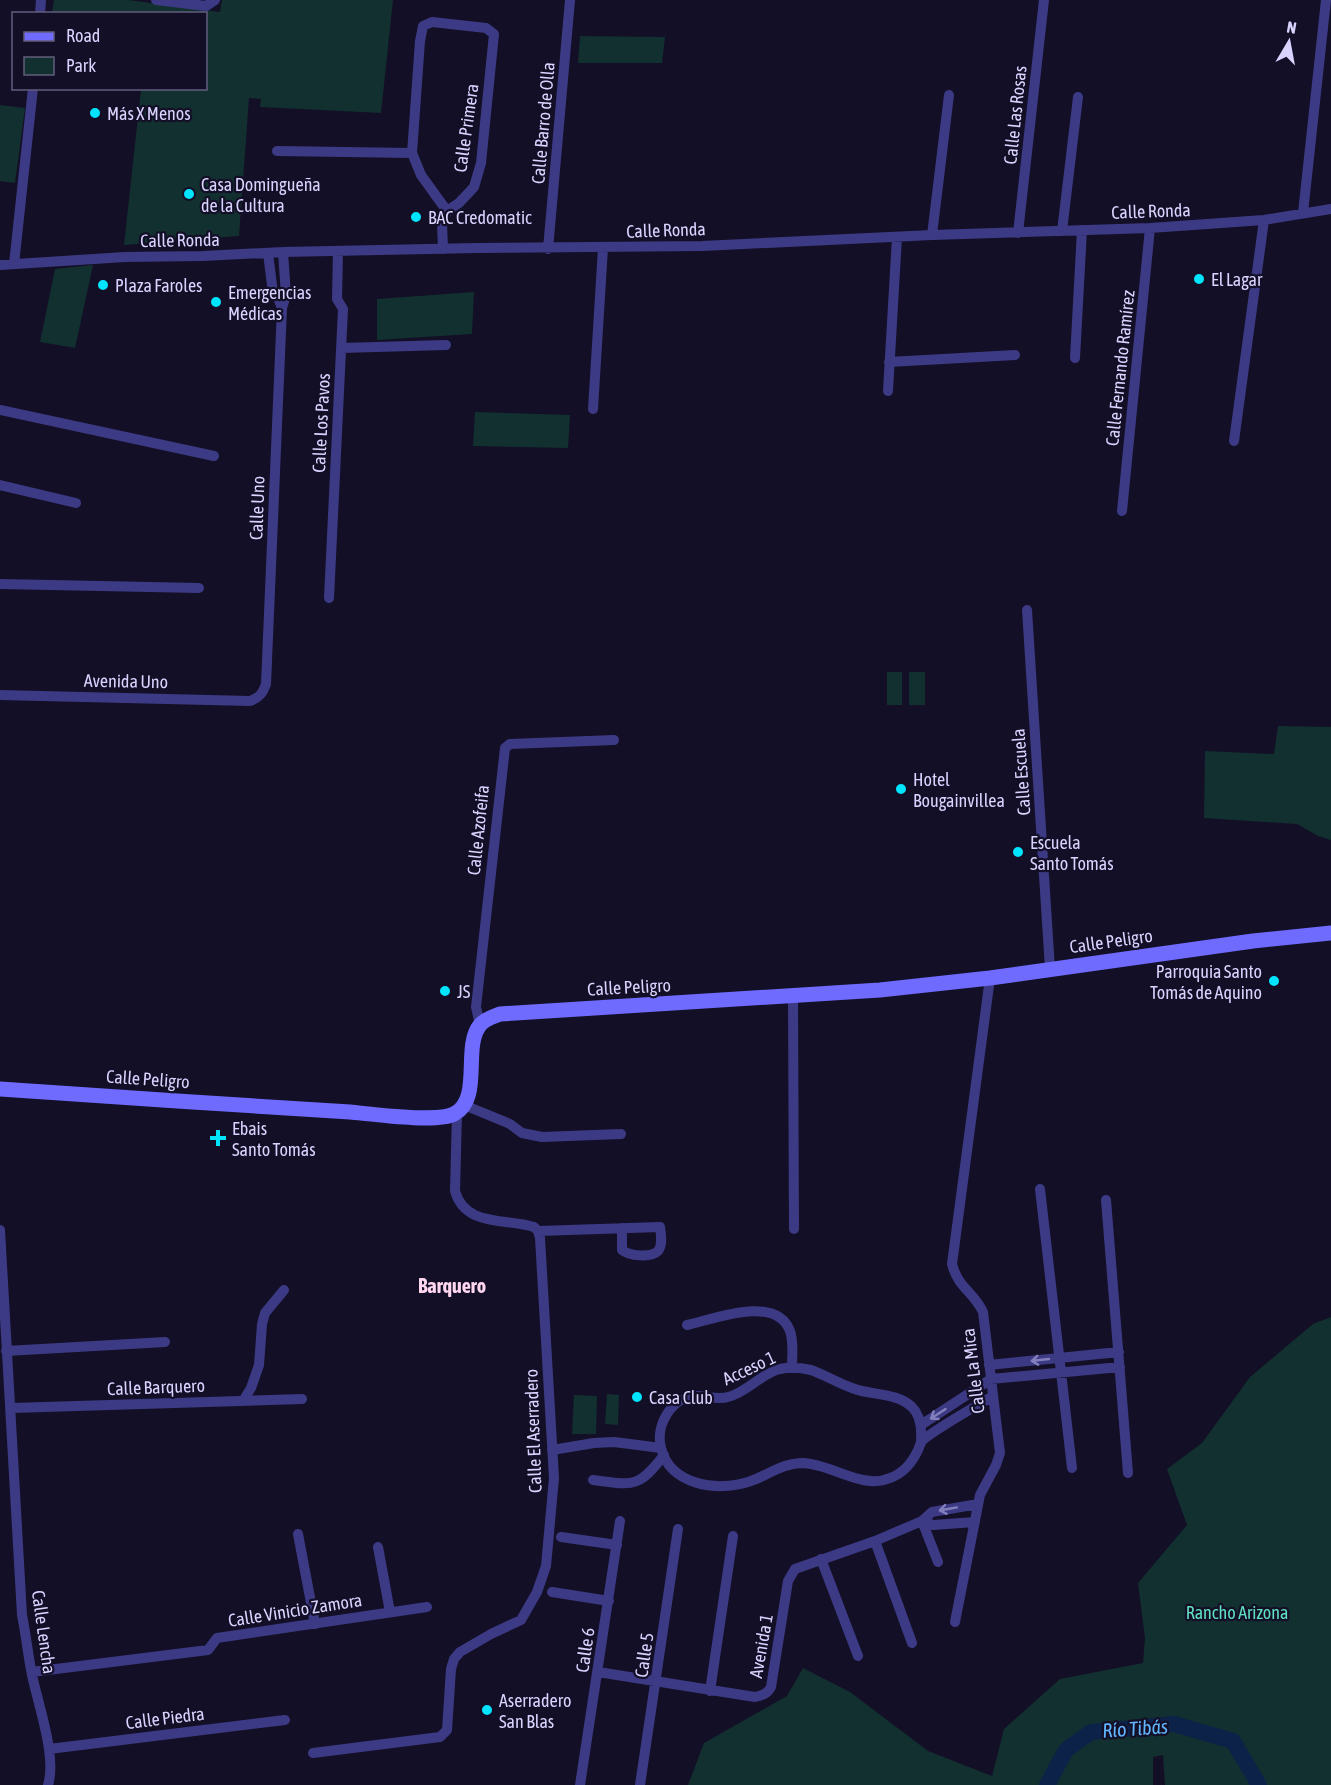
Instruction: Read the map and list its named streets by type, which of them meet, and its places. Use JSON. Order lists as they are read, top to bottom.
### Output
{
  "streets": {
    "main road": ["Calle Peligro"],
    "street": [
      "Calle Las Rosas",
      "Calle Barro de Olla",
      "Calle Primera",
      "Calle Ronda",
      "Calle Fernando Ramírez",
      "Calle Los Pavos",
      "Calle Uno",
      "Avenida Uno",
      "Calle Escuela",
      "Calle Azofeifa",
      "Acceso 1",
      "Calle La Mica",
      "Calle Barquero",
      "Calle El Aserradero",
      "Calle Vinicio Zamora",
      "Calle Lencha",
      "Avenida 1",
      "Calle 6",
      "Calle 5",
      "Calle Piedra"
    ]
  },
  "crossings": [
    ["Calle Las Rosas", "Calle Ronda"],
    ["Calle Barro de Olla", "Calle Ronda"],
    ["Calle Ronda", "Calle Fernando Ramírez"],
    ["Calle Ronda", "Calle Los Pavos"],
    ["Calle Ronda", "Calle Uno"],
    ["Calle Uno", "Avenida Uno"],
    ["Calle Escuela", "Calle Peligro"],
    ["Calle Azofeifa", "Calle Peligro"],
    ["Calle Peligro", "Calle La Mica"],
    ["Calle La Mica", "Avenida 1"],
    ["Calle Barquero", "Calle Lencha"],
    ["Calle Vinicio Zamora", "Calle Lencha"],
    ["Calle Lencha", "Calle Piedra"],
    ["Avenida 1", "Calle 6"],
    ["Avenida 1", "Calle 5"]
  ],
  "districts": ["Barquero"],
  "water": ["Río Tibás"],
  "parks": ["Rancho Arizona"],
  "places": {
    "other": [
      "Más X Menos",
      "Casa Domingueña de la Cultura",
      "BAC Credomatic",
      "El Lagar",
      "Plaza Faroles",
      "Emergencias Médicas",
      "Hotel Bougainvillea",
      "Escuela Santo Tomás",
      "Parroquia Santo Tomás de Aquino",
      "JS",
      "Casa Club",
      "Aserradero San Blas"
    ],
    "health": ["Ebais Santo Tomás"]
  },
  "legend": ["Road", "Park"],
  "north": "top"
}
